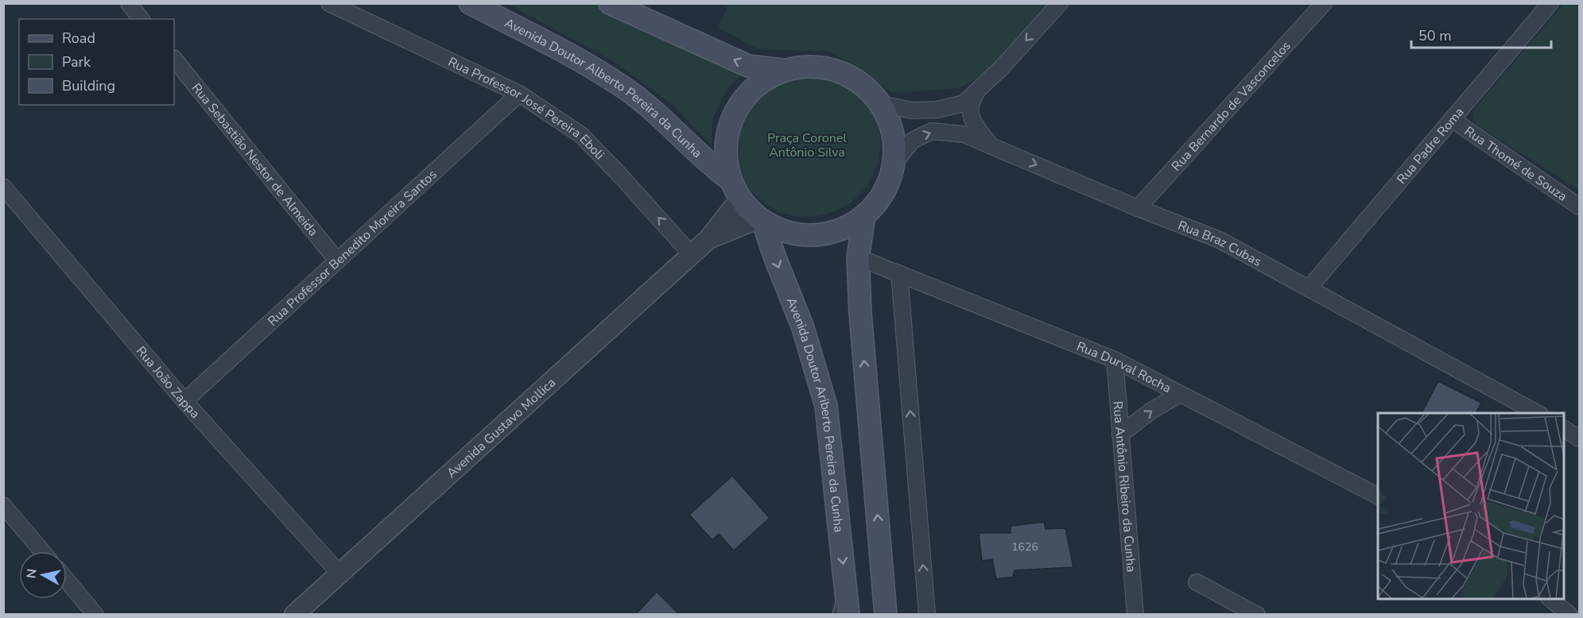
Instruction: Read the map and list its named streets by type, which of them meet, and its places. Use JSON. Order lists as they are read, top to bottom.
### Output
{
  "streets": {
    "main road": ["Avenida Doutor Alberto Pereira da Cunha", "Avenida Doutor Ariberto Pereira da Cunha"],
    "street": [
      "Rua Bernardo de Vasconcelos",
      "Rua Professor José Pereira Eboli",
      "Rua Padre Roma",
      "Rua Sebastião Nestor de Almeida",
      "Rua Thomé de Souza",
      "Rua Braz Cubas",
      "Rua Professor Benedito Moreira Santos",
      "Rua Durval Rocha",
      "Rua João Zappa",
      "Avenida Gustavo Mollica",
      "Rua Antônio Ribeiro da Cunha"
    ]
  },
  "crossings": [
    ["Avenida Doutor Alberto Pereira da Cunha", "Rua Braz Cubas"],
    ["Avenida Doutor Alberto Pereira da Cunha", "Avenida Doutor Ariberto Pereira da Cunha"],
    ["Avenida Doutor Alberto Pereira da Cunha", "Avenida Gustavo Mollica"],
    ["Rua Bernardo de Vasconcelos", "Rua Braz Cubas"],
    ["Rua Professor José Pereira Eboli", "Rua Professor Benedito Moreira Santos"],
    ["Rua Professor José Pereira Eboli", "Avenida Gustavo Mollica"],
    ["Rua Padre Roma", "Rua Thomé de Souza"],
    ["Rua Padre Roma", "Rua Braz Cubas"],
    ["Rua Sebastião Nestor de Almeida", "Rua Professor Benedito Moreira Santos"],
    ["Rua Braz Cubas", "Avenida Doutor Ariberto Pereira da Cunha"],
    ["Rua Braz Cubas", "Avenida Gustavo Mollica"],
    ["Rua Professor Benedito Moreira Santos", "Rua João Zappa"],
    ["Rua Durval Rocha", "Rua Antônio Ribeiro da Cunha"],
    ["Rua João Zappa", "Avenida Gustavo Mollica"],
    ["Avenida Doutor Ariberto Pereira da Cunha", "Avenida Gustavo Mollica"]
  ],
  "one_way": ["Rua Professor José Pereira Eboli"],
  "parks": ["Praça Coronel Antônio Silva"],
  "house_numbers": ["1626"],
  "legend": ["Road", "Park", "Building"],
  "scale_bar": "50 m",
  "north": "left"
}
